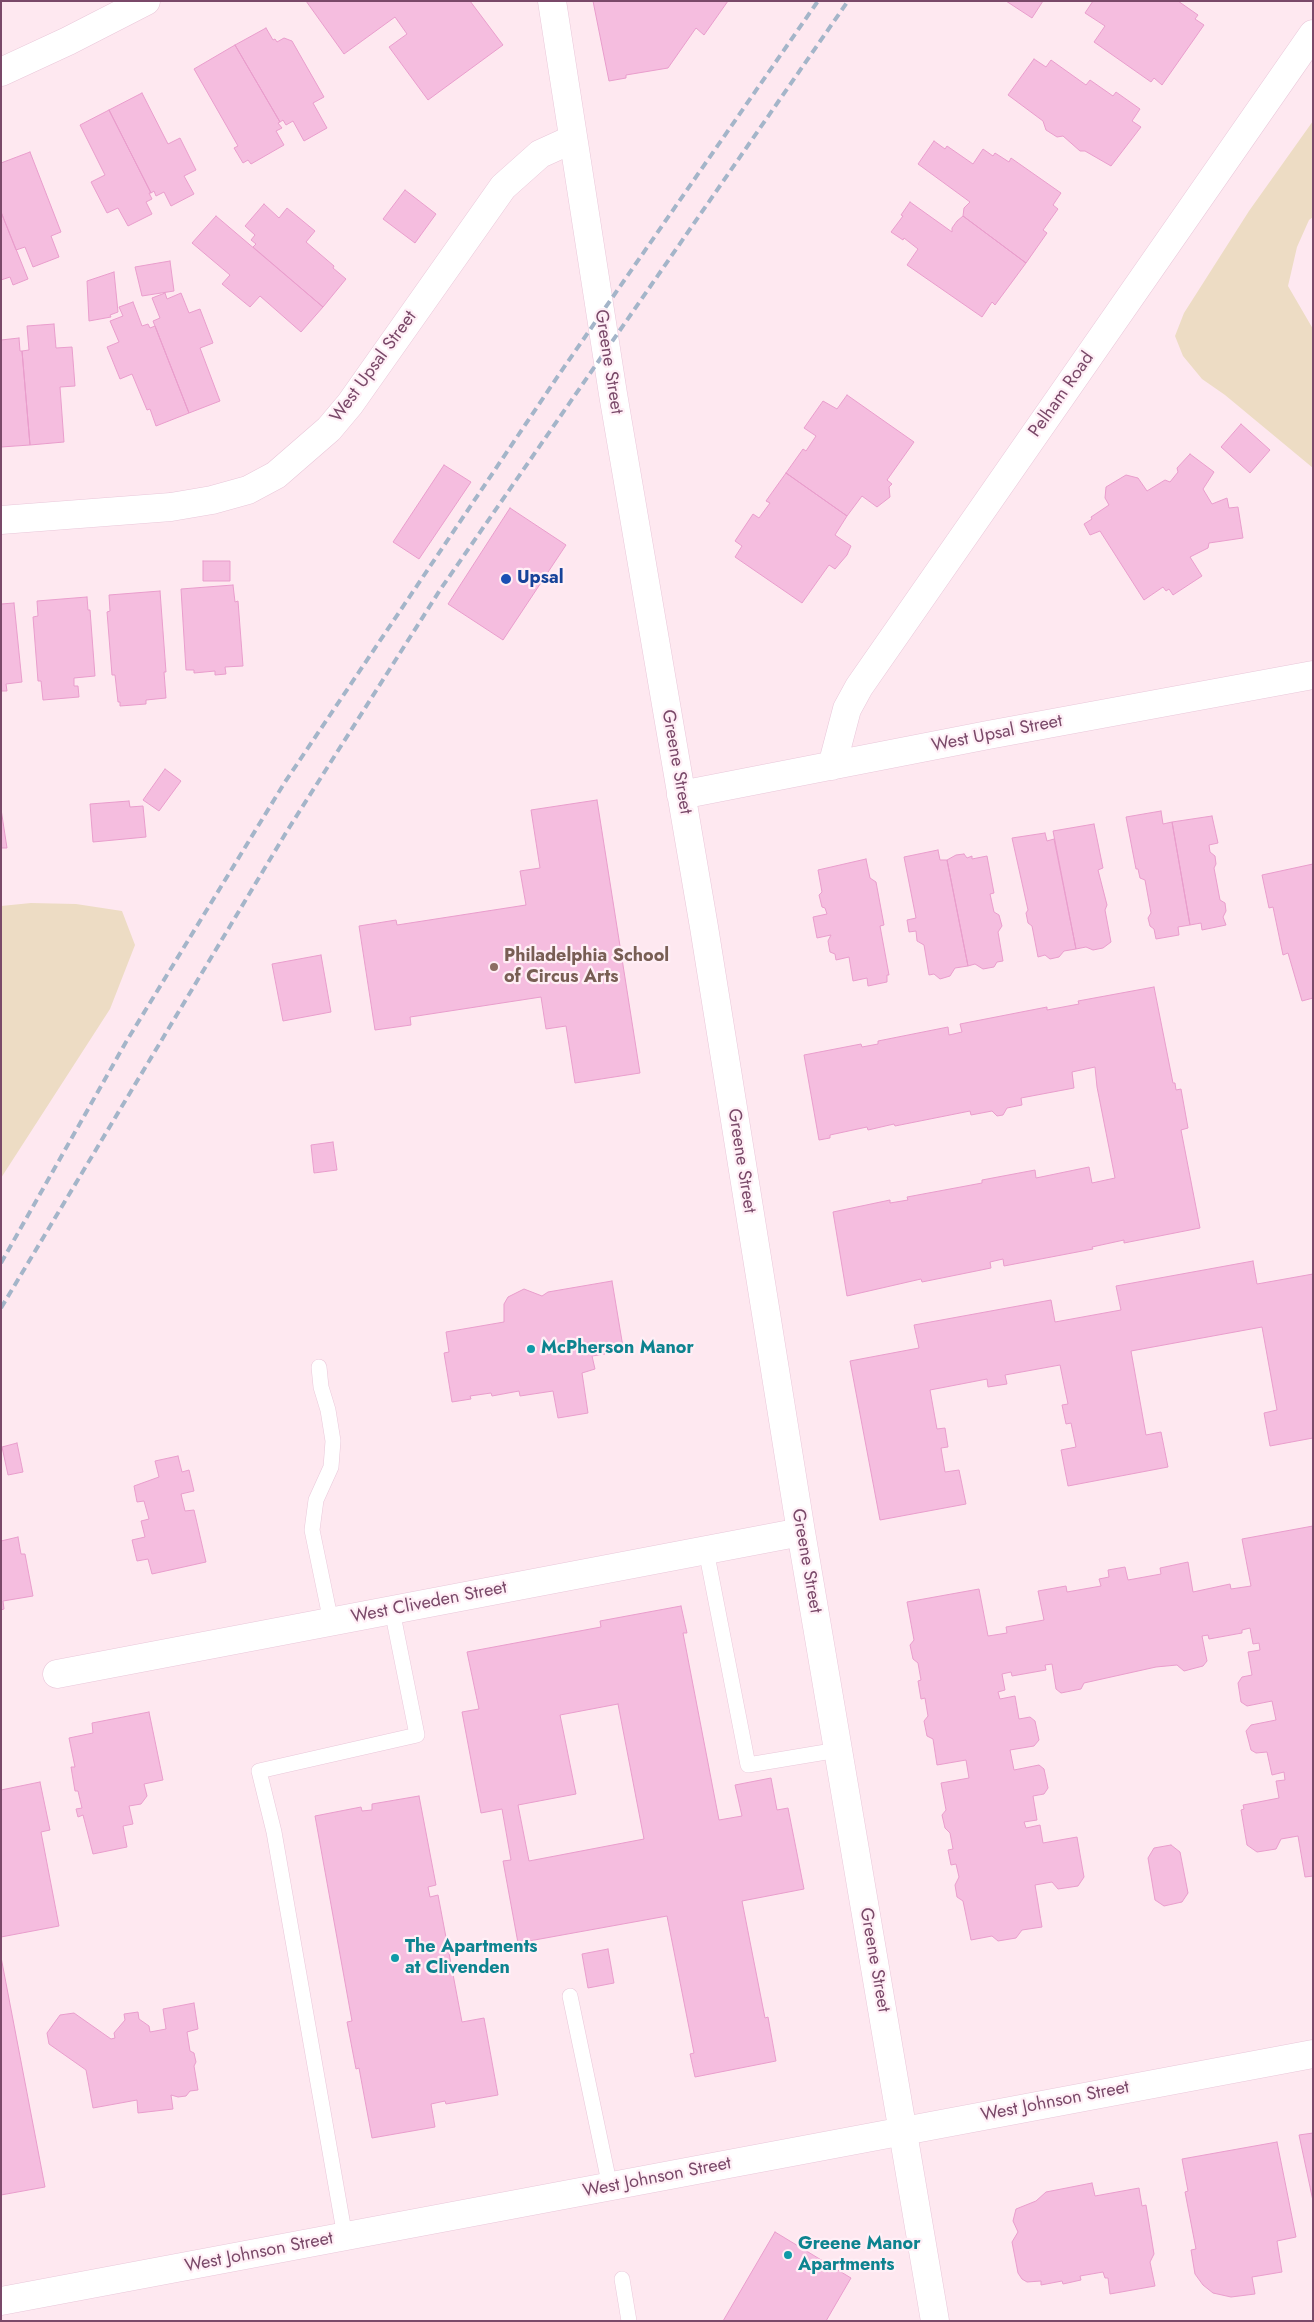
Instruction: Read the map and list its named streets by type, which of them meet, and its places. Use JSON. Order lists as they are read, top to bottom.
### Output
{
  "streets": {
    "street": [
      "Greene Street",
      "West Upsal Street",
      "Pelham Road",
      "West Cliveden Street",
      "West Johnson Street"
    ]
  },
  "crossings": [
    ["Greene Street", "West Upsal Street"],
    ["Greene Street", "West Cliveden Street"],
    ["Greene Street", "West Johnson Street"],
    ["West Upsal Street", "Pelham Road"]
  ],
  "places": [
    "Upsal",
    "Philadelphia School of Circus Arts",
    "McPherson Manor",
    "The Apartments at Clivenden",
    "Greene Manor Apartments"
  ]
}
